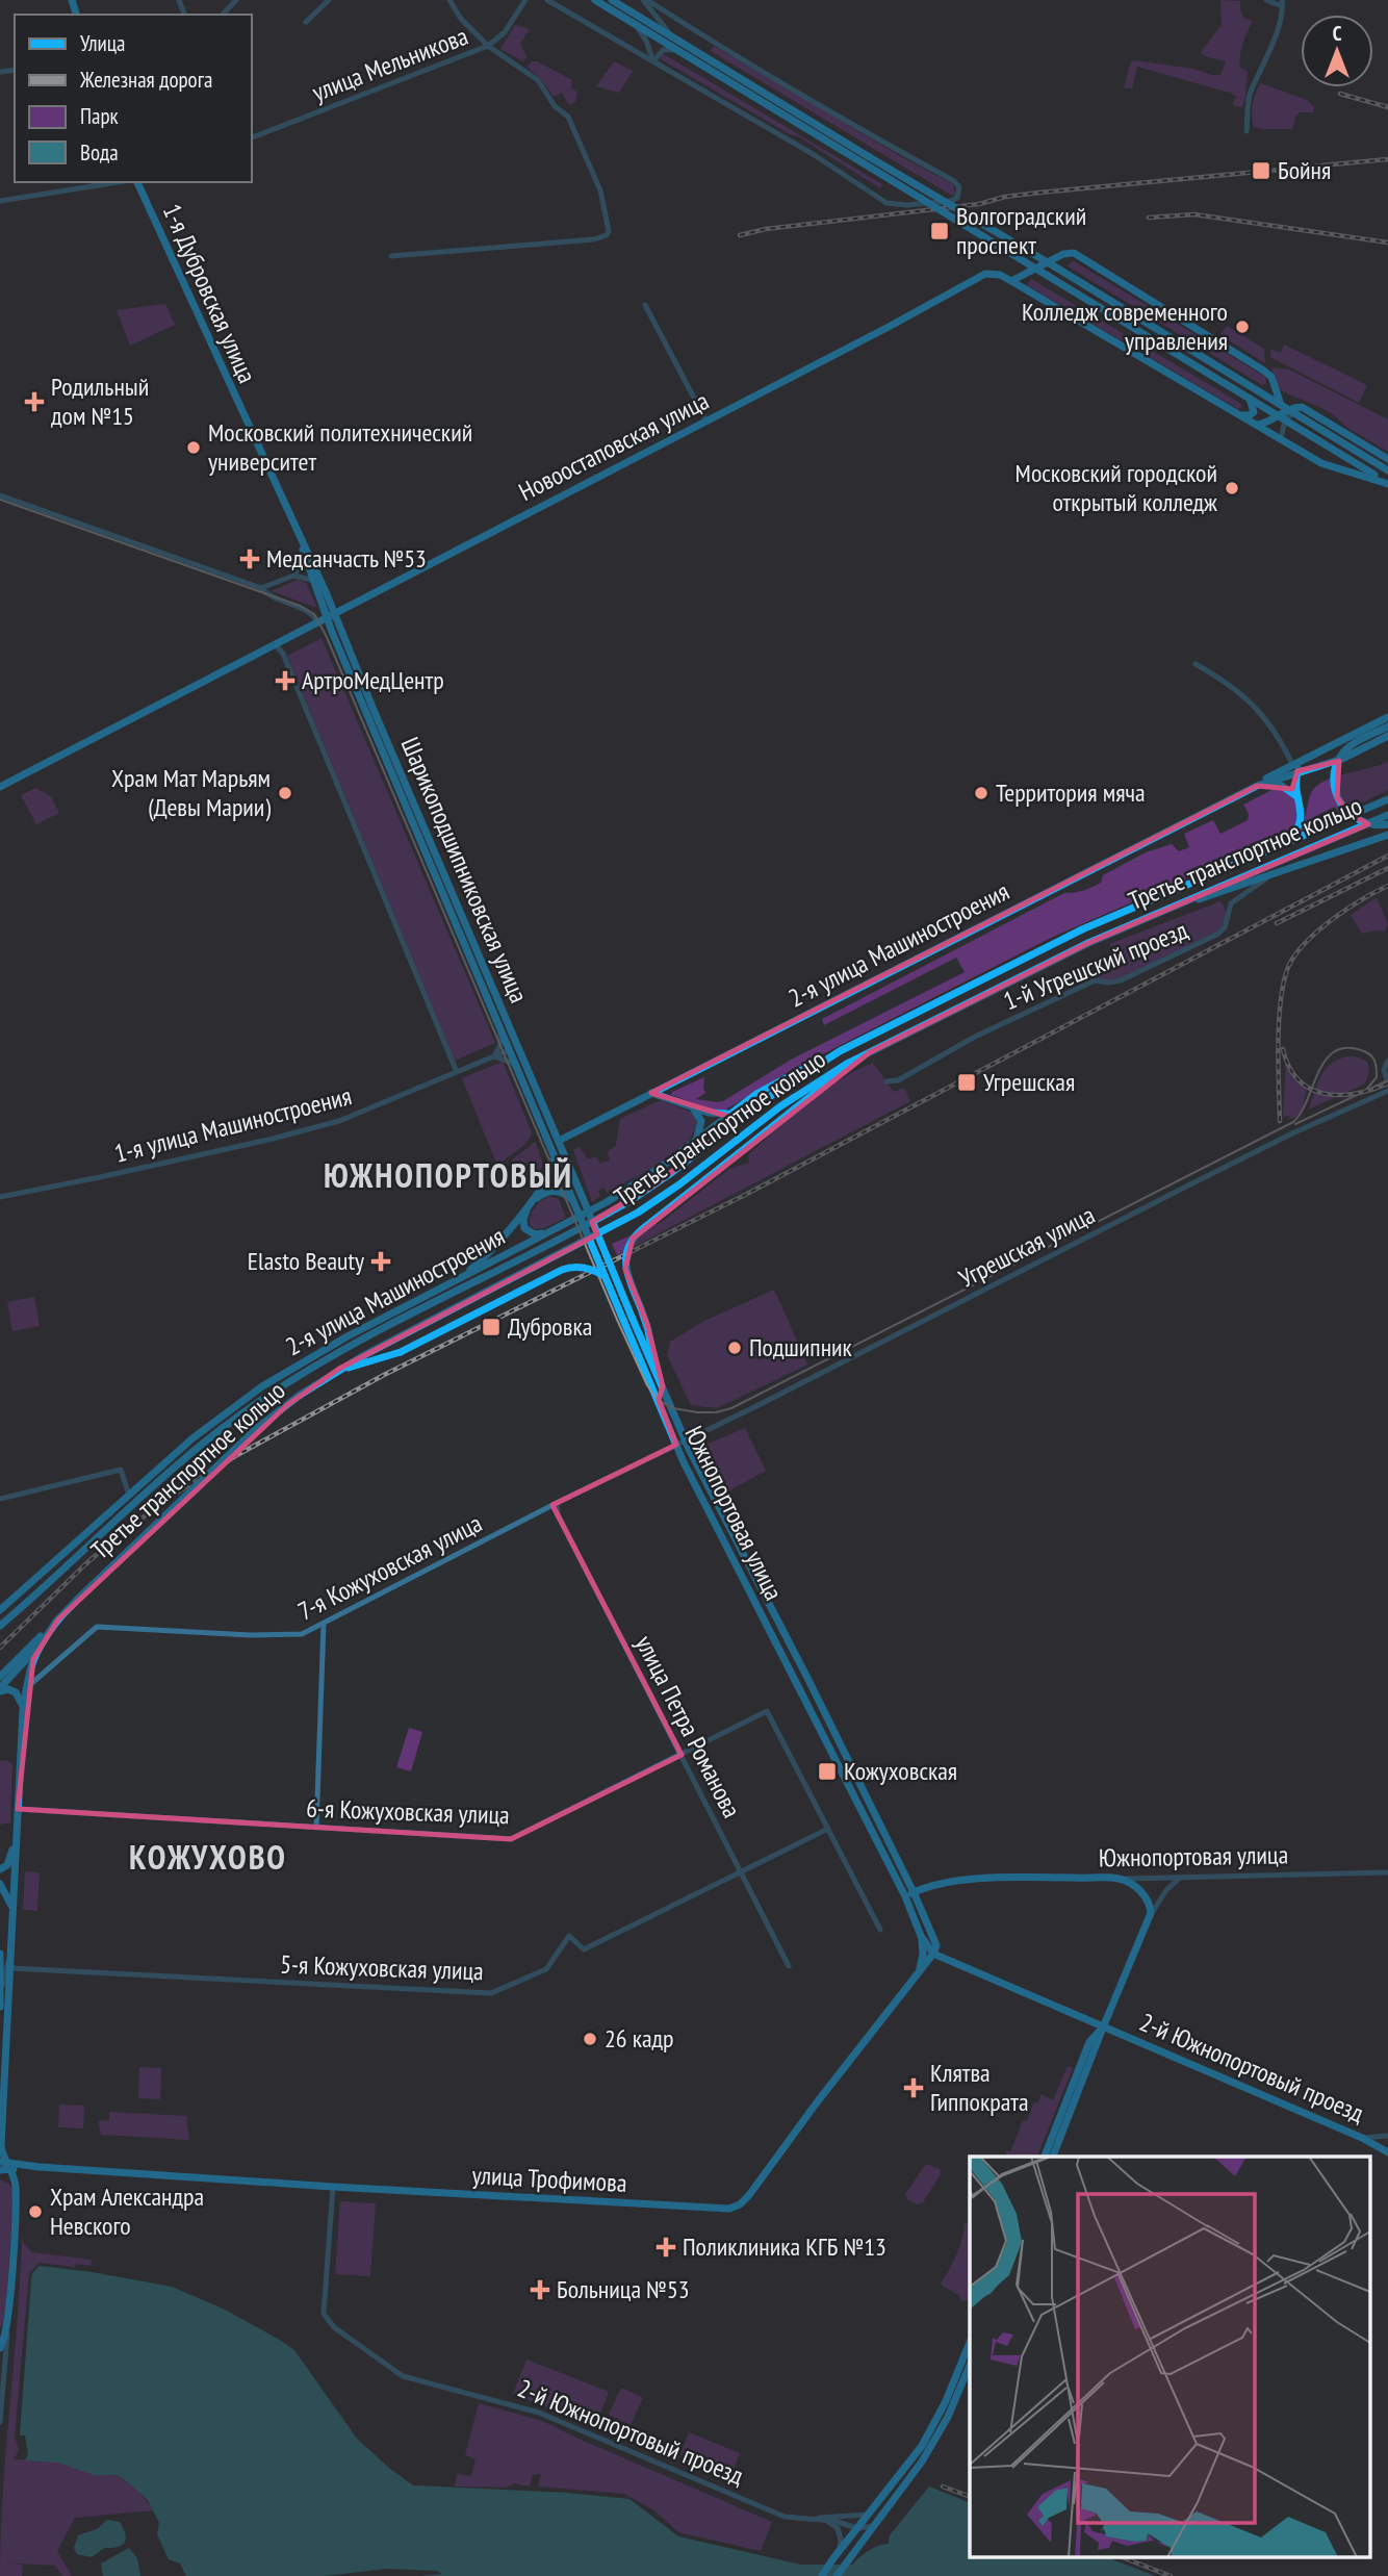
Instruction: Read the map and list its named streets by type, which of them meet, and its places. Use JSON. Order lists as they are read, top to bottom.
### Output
{
  "streets": {
    "main road": [
      "1-я Дубровская улица",
      "Новоостаповская улица",
      "Третье транспортное кольцо",
      "Шарикоподшипниковская улица",
      "2-я улица Машиностроения",
      "Южнопортовая улица",
      "2-й Южнопортовый проезд",
      "улица Трофимова"
    ],
    "street": [
      "улица Мельникова",
      "1-й Угрешский проезд",
      "1-я улица Машиностроения",
      "Угрешская улица",
      "7-я Кожуховская улица",
      "улица Петра Романова",
      "6-я Кожуховская улица",
      "5-я Кожуховская улица"
    ]
  },
  "crossings": [
    ["1-я Дубровская улица", "Новоостаповская улица"],
    ["1-я Дубровская улица", "Шарикоподшипниковская улица"],
    ["Новоостаповская улица", "Шарикоподшипниковская улица"],
    ["Третье транспортное кольцо", "2-я улица Машиностроения"],
    ["Шарикоподшипниковская улица", "2-я улица Машиностроения"],
    ["Шарикоподшипниковская улица", "1-я улица Машиностроения"],
    ["Шарикоподшипниковская улица", "Южнопортовая улица"],
    ["2-я улица Машиностроения", "Южнопортовая улица"],
    ["Угрешская улица", "Южнопортовая улица"],
    ["Угрешская улица", "7-я Кожуховская улица"],
    ["Южнопортовая улица", "7-я Кожуховская улица"],
    ["Южнопортовая улица", "улица Трофимова"],
    ["7-я Кожуховская улица", "улица Петра Романова"],
    ["улица Петра Романова", "6-я Кожуховская улица"],
    ["улица Петра Романова", "5-я Кожуховская улица"],
    ["6-я Кожуховская улица", "5-я Кожуховская улица"],
    ["2-й Южнопортовый проезд", "улица Трофимова"]
  ],
  "districts": ["ЮЖНОПОРТОВЫЙ", "КОЖУХОВО"],
  "places": {
    "transit": [
      "Бойня",
      "Волгоградский проспект",
      "Угрешская",
      "Дубровка",
      "Кожуховская"
    ],
    "other": [
      "Колледж современного управления",
      "Московский политехнический университет",
      "Московский городской открытый колледж",
      "Храм Мат Марьям (Девы Марии)",
      "Территория мяча",
      "Подшипник",
      "26 кадр",
      "Храм Александра Невского"
    ],
    "health": [
      "Родильный дом №15",
      "Медсанчасть №53",
      "АртроМедЦентр",
      "Elasto Beauty",
      "Клятва Гиппократа",
      "Поликлиника КГБ №13",
      "Больница №53"
    ]
  },
  "legend": [
    "Улица",
    "Железная дорога",
    "Парк",
    "Вода"
  ],
  "north": "top"
}
